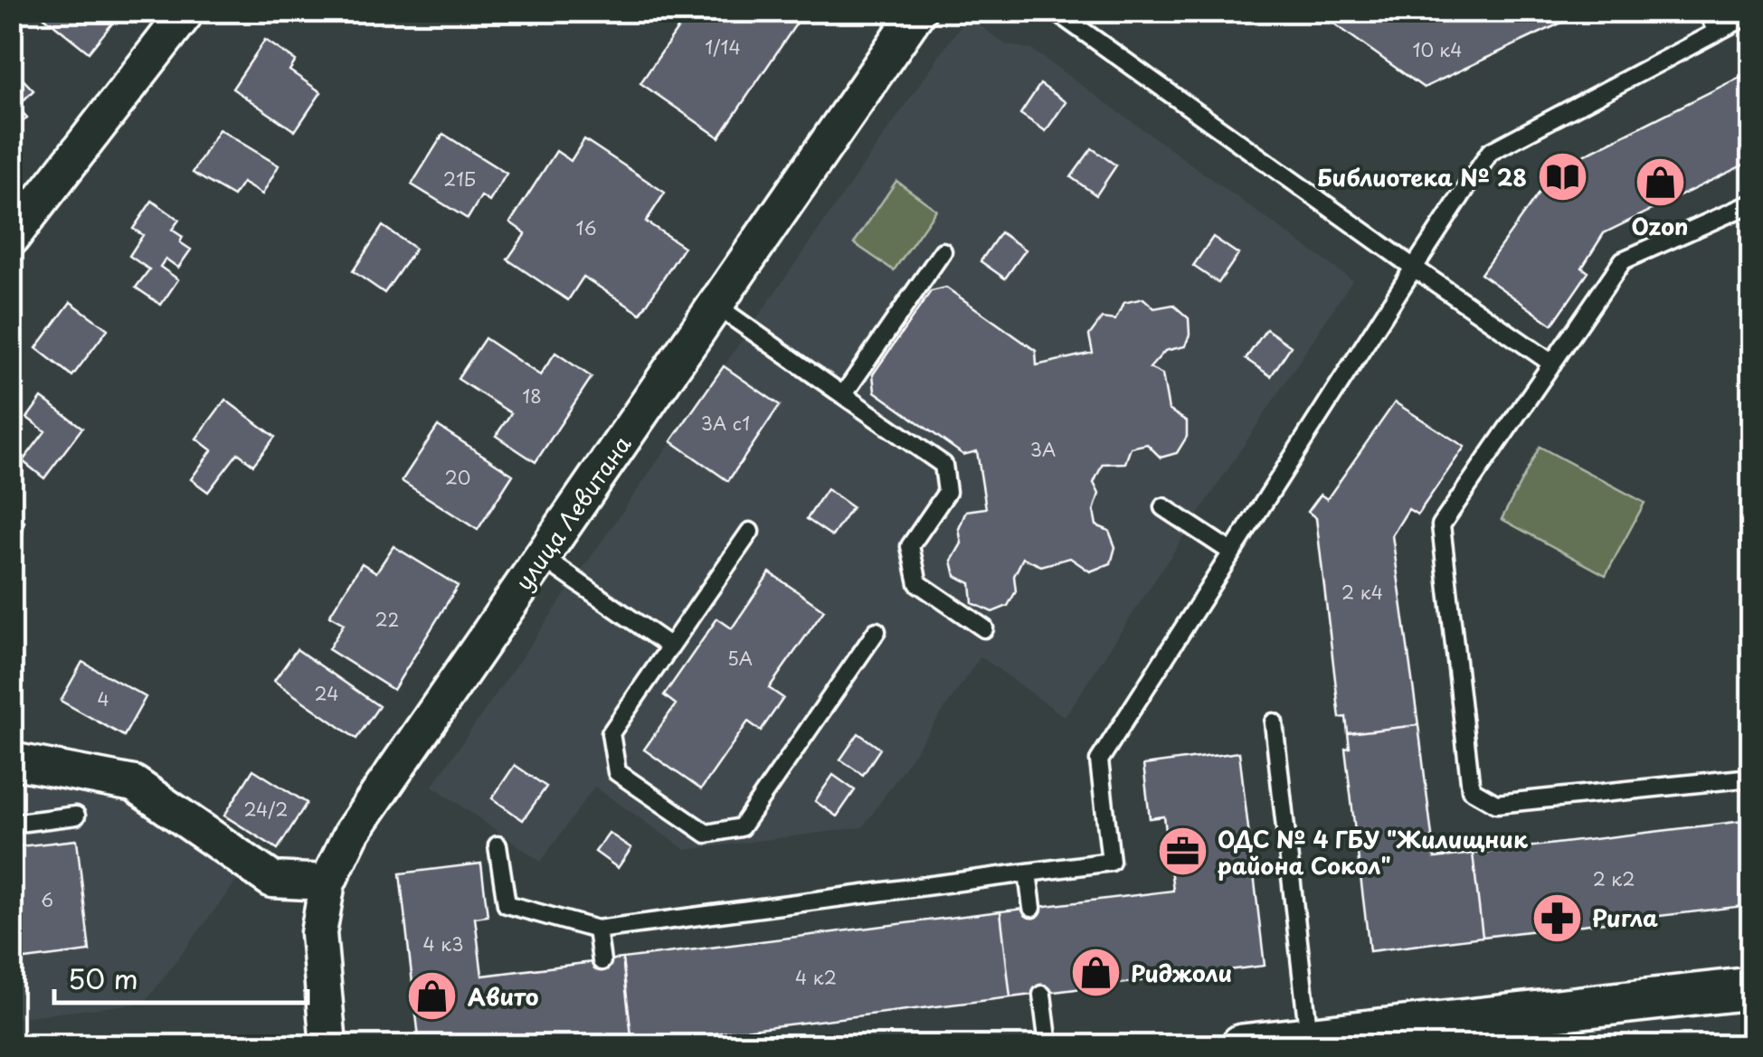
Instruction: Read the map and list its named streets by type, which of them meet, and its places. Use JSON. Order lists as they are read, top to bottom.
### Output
{
  "streets": {
    "street": ["улица Левитана"]
  },
  "places": {
    "library": ["Библиотека № 28"],
    "shop": ["Ozon", "Риджоли", "Авито"],
    "office": ["ОДС № 4 ГБУ \"Жилищник района Сокол\""],
    "pharmacy": ["Ригла"]
  },
  "house_numbers": [
    "1/14",
    "10 к4",
    "21Б",
    "16",
    "18",
    "3А с1",
    "3А",
    "20",
    "2 к4",
    "22",
    "5А",
    "24",
    "4",
    "24/2",
    "2 к2",
    "6",
    "4 к3",
    "4 к2"
  ],
  "scale_bar": "50 m"
}
